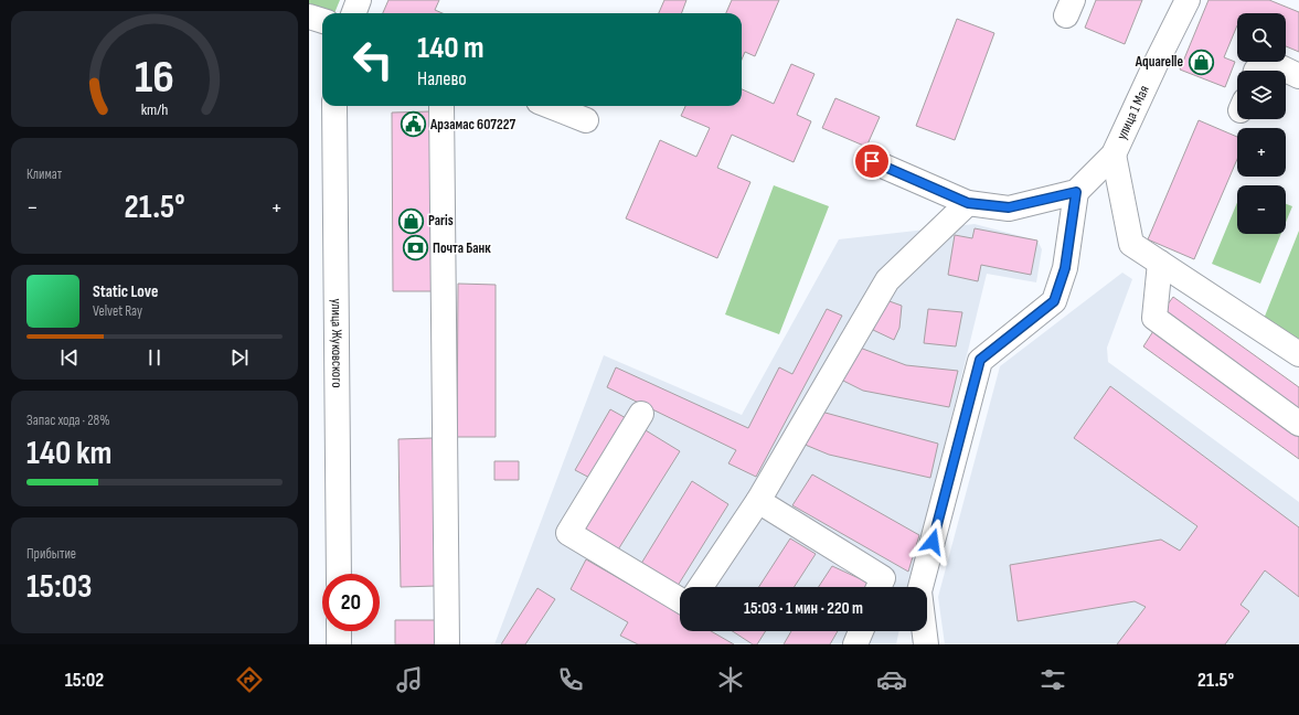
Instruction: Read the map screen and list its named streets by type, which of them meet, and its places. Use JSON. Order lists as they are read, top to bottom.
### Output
{
  "streets": {
    "street": ["улица 1 Мая", "улица Жуковского"]
  },
  "places": {
    "shop": ["Aquarelle", "Paris"],
    "public building": ["Арзамас 607227"],
    "bank": ["Почта Банк"]
  },
  "page": {
    "map_buttons": ["+", "−"],
    "turn": ["140 m", "Налево"],
    "tile": [
      "Климат",
      ["Запас хода · 28%", "140 km"],
      ["Прибытие", "15:03"]
    ],
    "heat": ["−", "21.5°", "+"],
    "song": ["Static Love", "Velvet Ray"],
    "limit": "20",
    "trip": "15:03 · 1 мин · 220 m",
    "tabs": ["15:02", "21.5°"],
    "gauge": ["16", "km/h"]
  }
}
